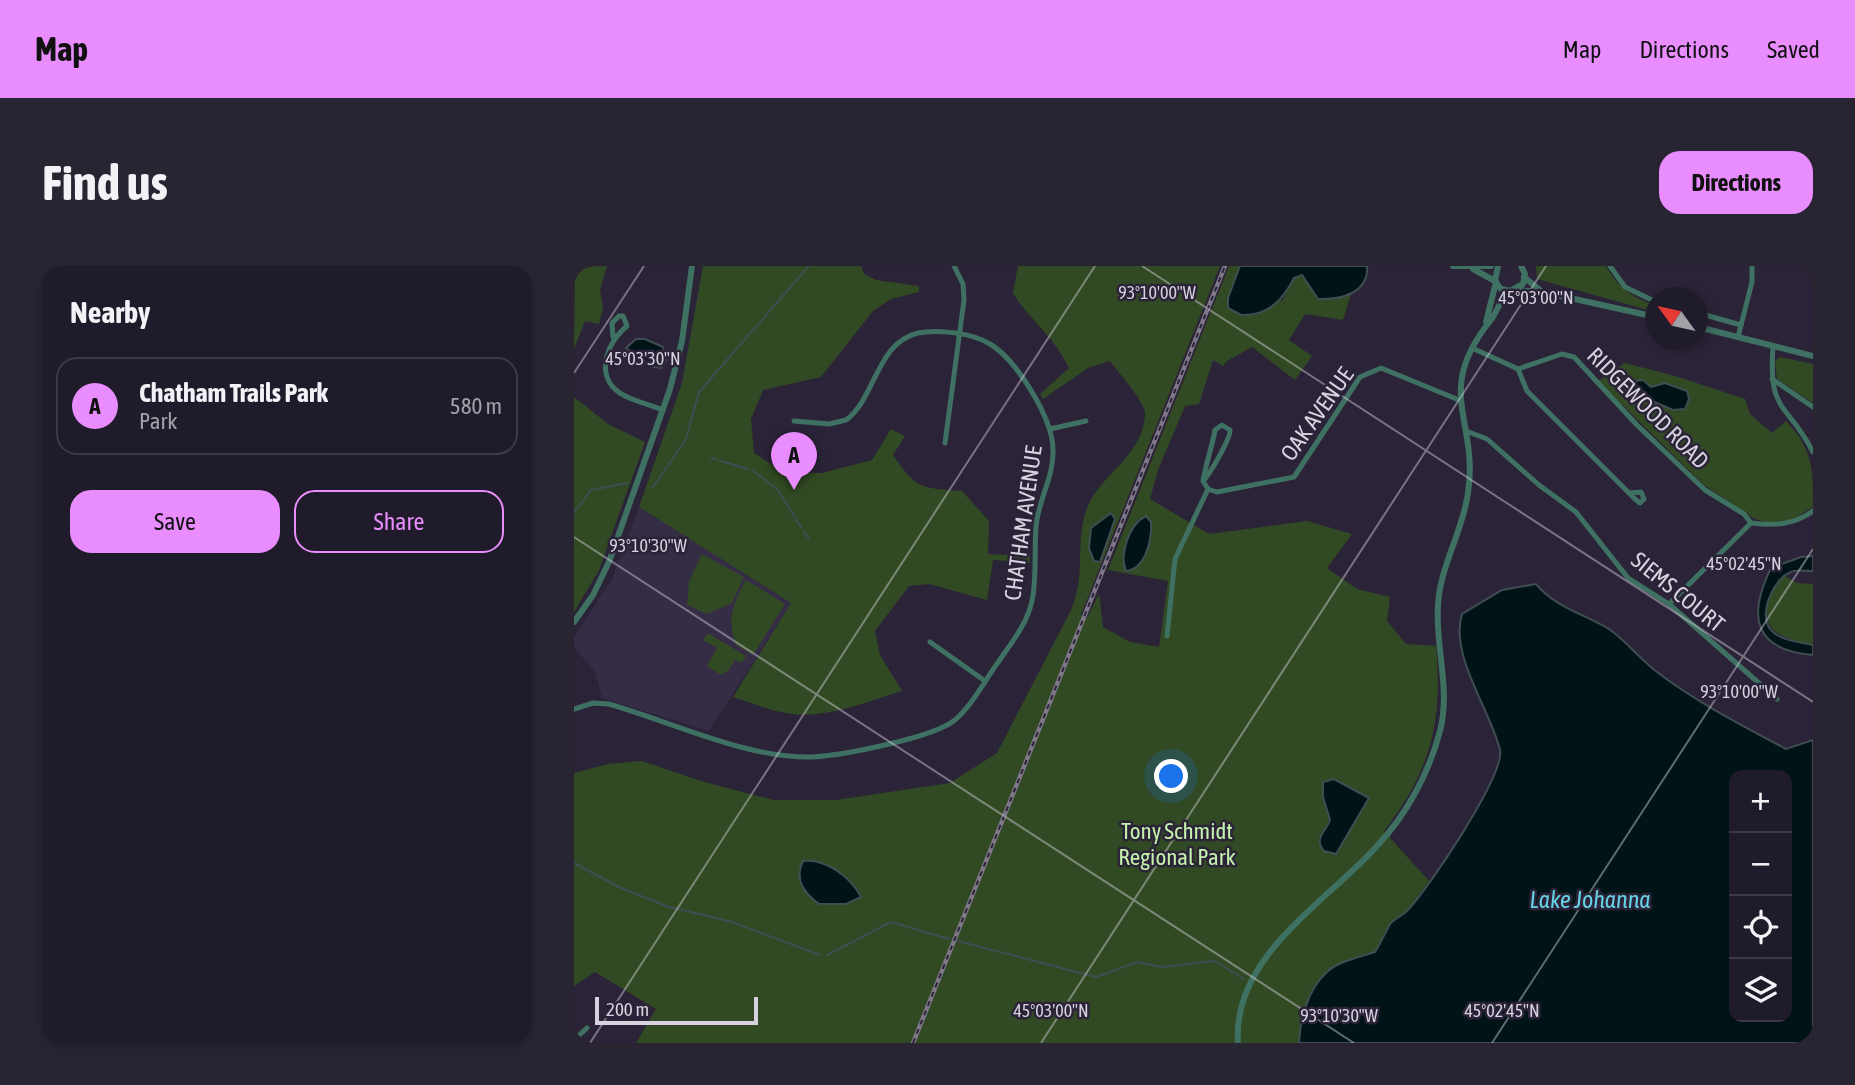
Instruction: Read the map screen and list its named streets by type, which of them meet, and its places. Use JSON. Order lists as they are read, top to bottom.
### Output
{
  "streets": {
    "street": [
      "RIDGEWOOD ROAD",
      "OAK AVENUE",
      "CHATHAM AVENUE",
      "SIEMS COURT"
    ]
  },
  "water": ["Lake Johanna"],
  "parks": ["Tony Schmidt Regional Park"],
  "scale_bar": "200 m",
  "north": "top left",
  "page": {
    "header": "Map",
    "nav": ["Map", "Directions", "Saved"],
    "buttons": [
      "Directions",
      ["Save", "Share"]
    ],
    "title": "Find us",
    "heading": "Nearby",
    "list": [
      {
        "mark": "A",
        "name": "Chatham Trails Park",
        "note": "Park",
        "value": "580 m"
      }
    ],
    "pins": "A",
    "map_buttons": ["+", "−"],
    "scale": "200 m"
  },
  "coordinates": [
    "93°10'00\"W",
    "45°03'00\"N",
    "45°03'30\"N",
    "93°10'30\"W",
    "45°02'45\"N"
  ]
}
